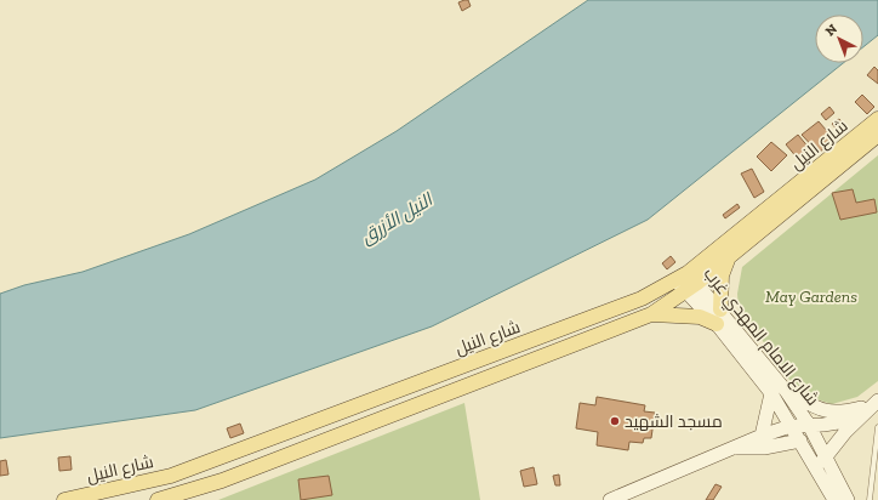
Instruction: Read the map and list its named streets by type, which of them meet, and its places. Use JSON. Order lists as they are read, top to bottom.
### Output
{
  "streets": {
    "main road": ["شارع النيل", "شارع الامام المهدي غرب"]
  },
  "crossings": [
    ["شارع النيل", "شارع الامام المهدي غرب"]
  ],
  "water": ["النيل الأزرق"],
  "parks": ["May Gardens"],
  "places": ["مسجد الشهيد"],
  "north": "top left"
}
